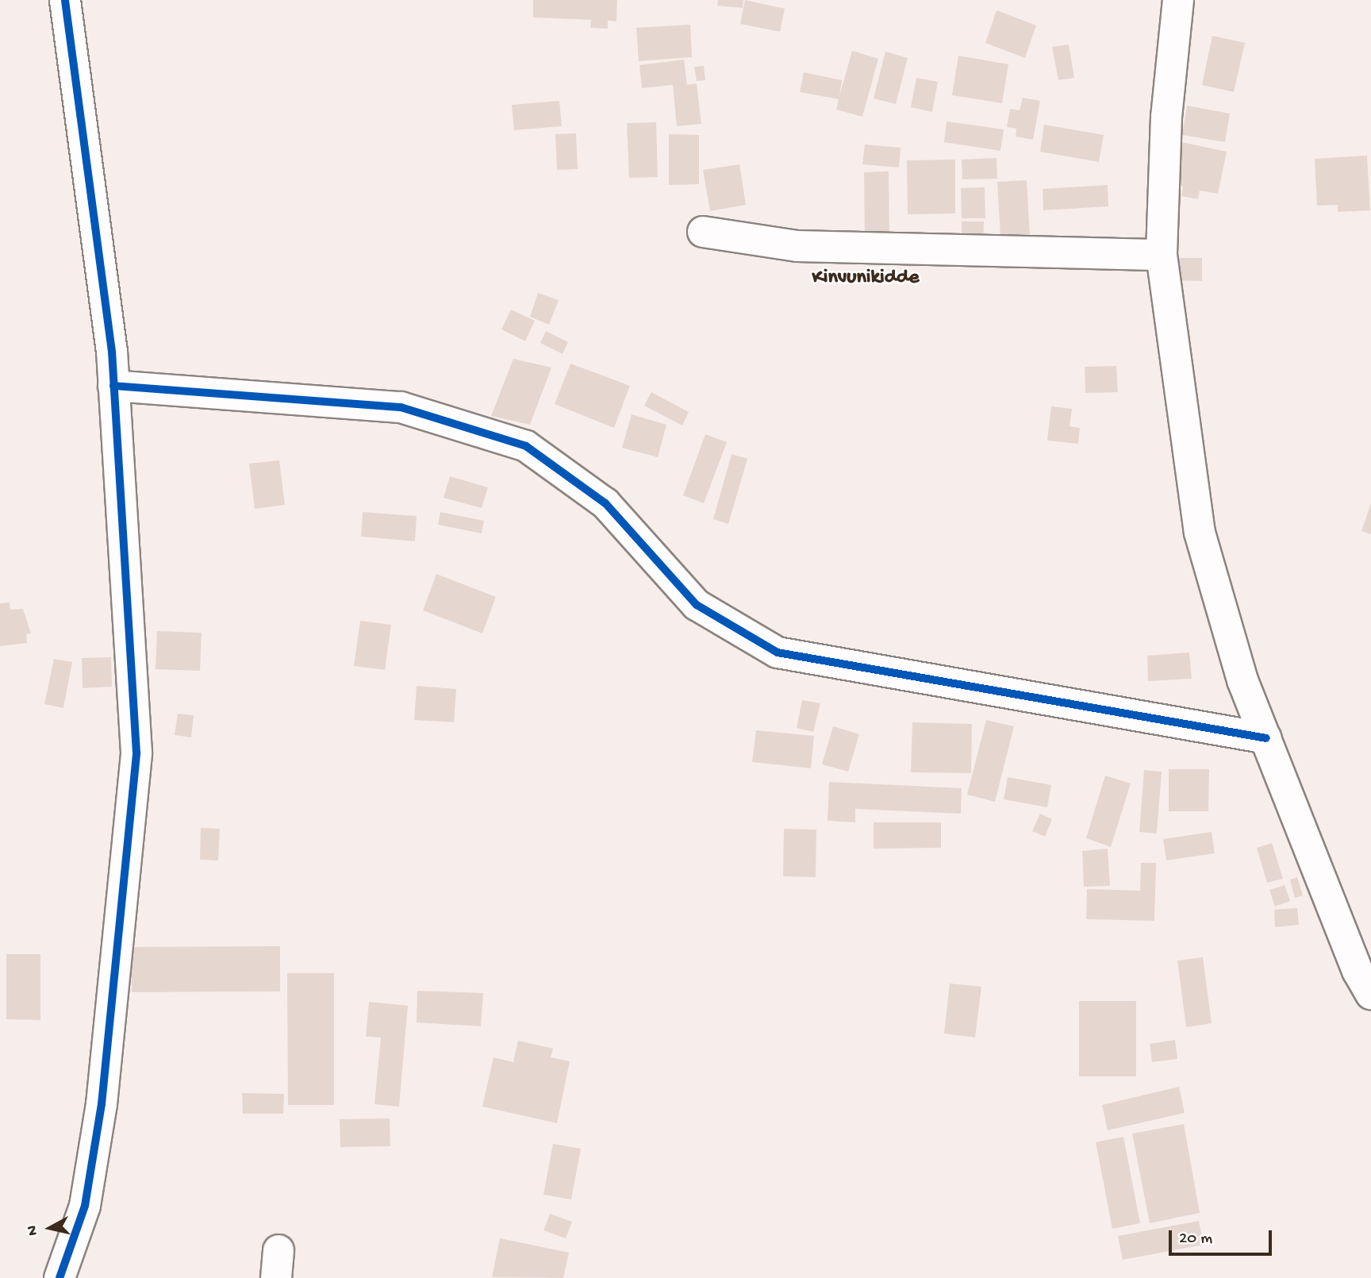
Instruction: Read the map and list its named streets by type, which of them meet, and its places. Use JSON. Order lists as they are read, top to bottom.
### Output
{
  "districts": ["Kinvunikidde"],
  "scale_bar": "20 m",
  "north": "left"
}
